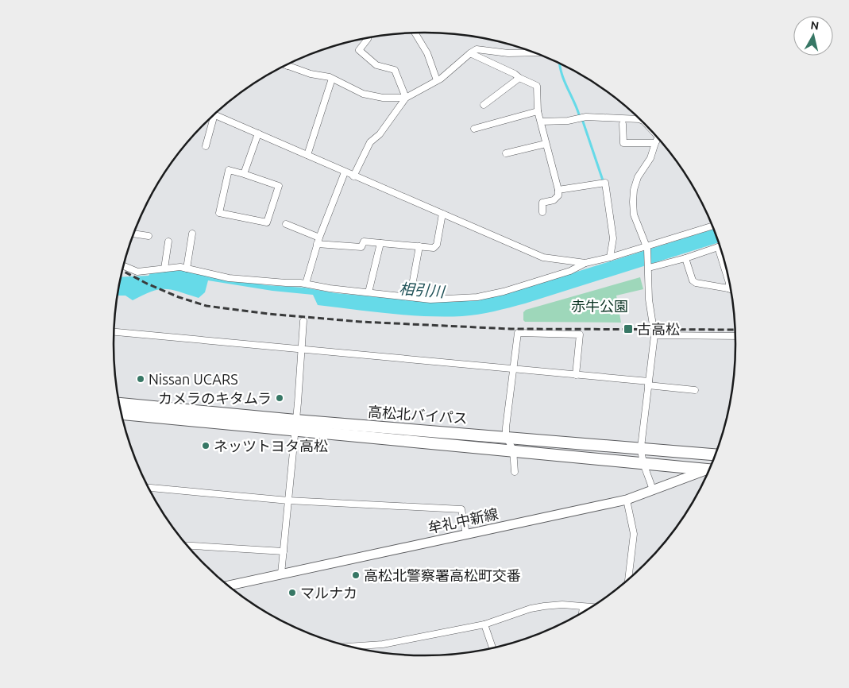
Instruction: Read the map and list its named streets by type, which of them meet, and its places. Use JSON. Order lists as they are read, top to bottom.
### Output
{
  "streets": {
    "highway": ["高松北バイパス"],
    "main road": ["牟礼中新線"]
  },
  "water": ["相引川"],
  "parks": ["赤牛公園"],
  "places": {
    "transit": ["古高松"],
    "other": [
      "Nissan UCARS",
      "カメラのキタムラ",
      "ネッツトヨタ高松",
      "高松北警察署高松町交番",
      "マルナカ"
    ]
  },
  "north": "top"
}
